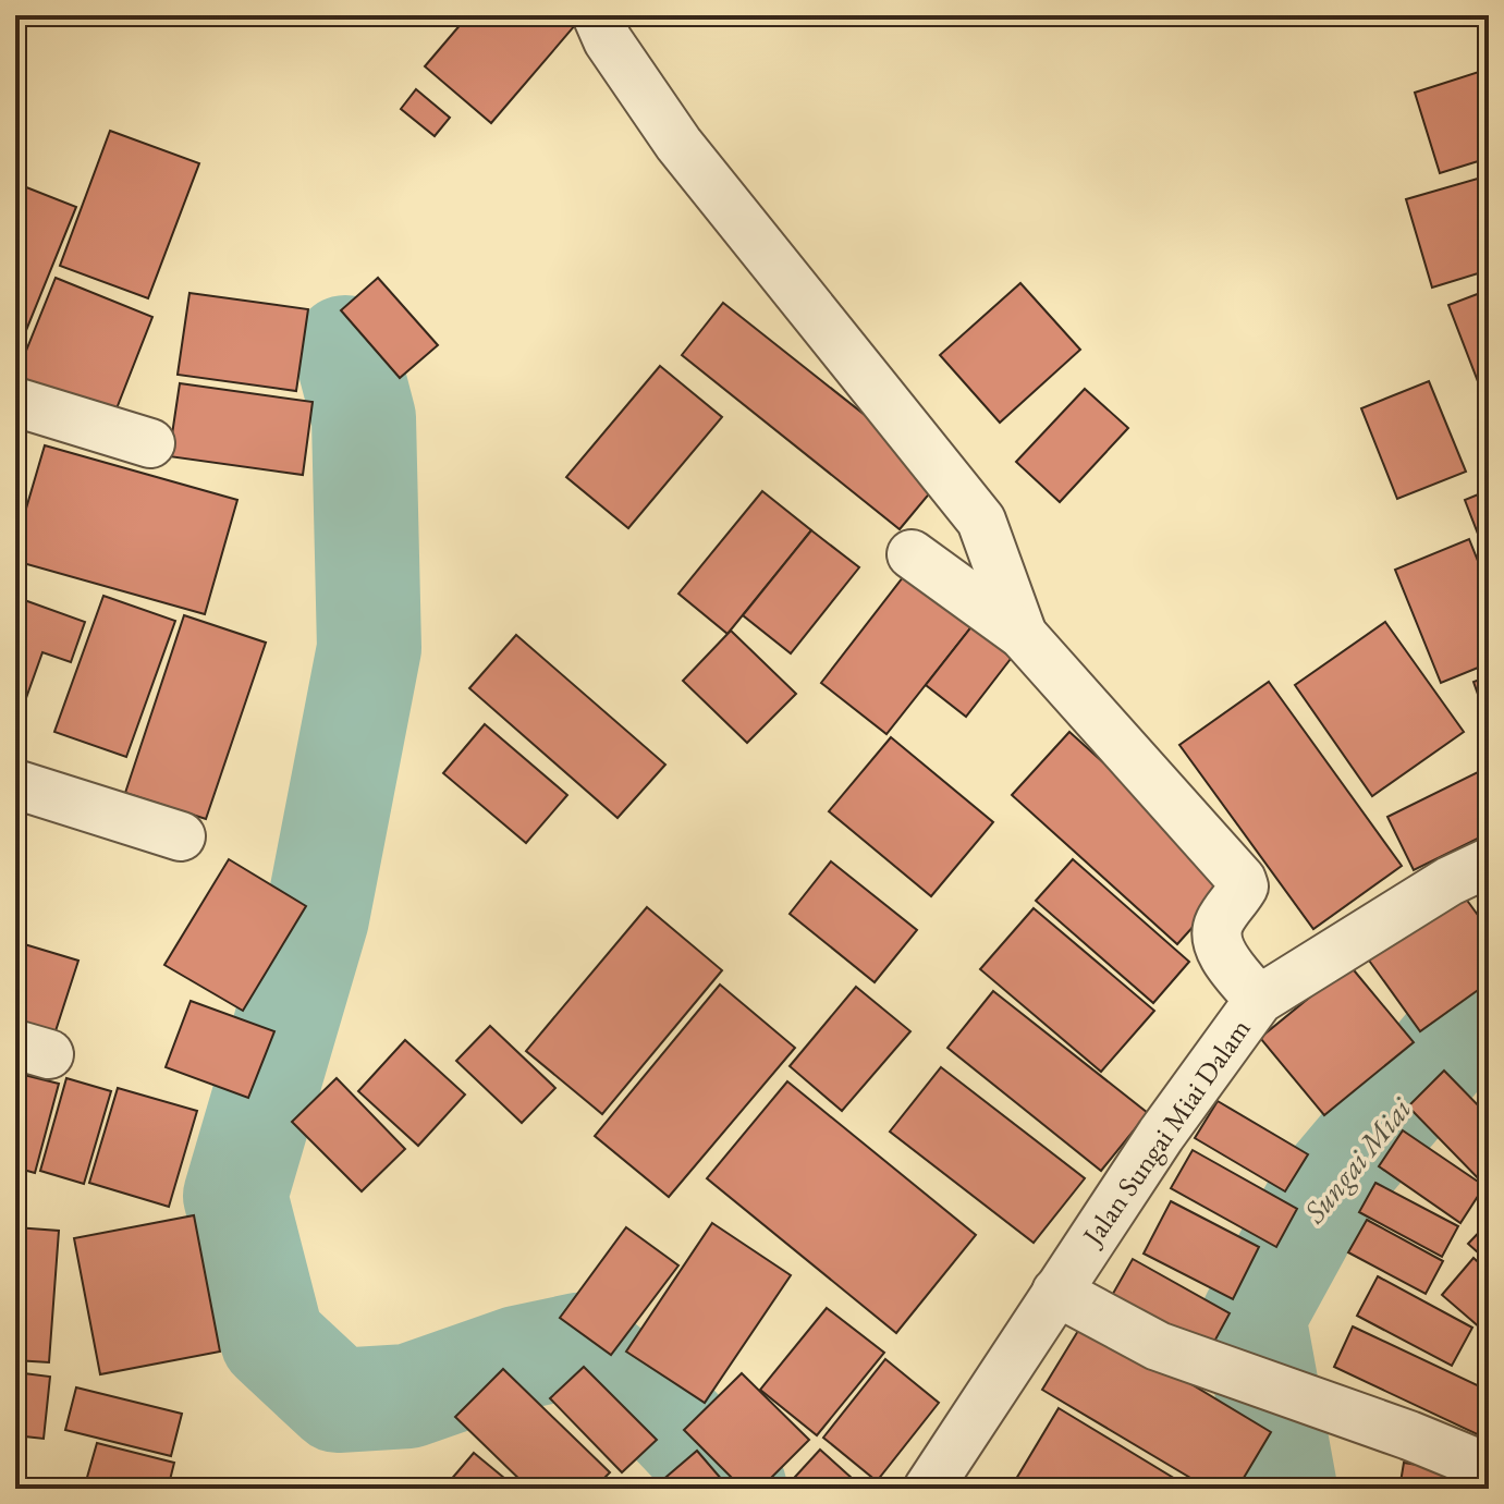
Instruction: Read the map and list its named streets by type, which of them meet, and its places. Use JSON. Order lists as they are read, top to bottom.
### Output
{
  "streets": {
    "street": ["Jalan Sungai Miai Dalam"]
  },
  "water": ["Sungai Miai"]
}
